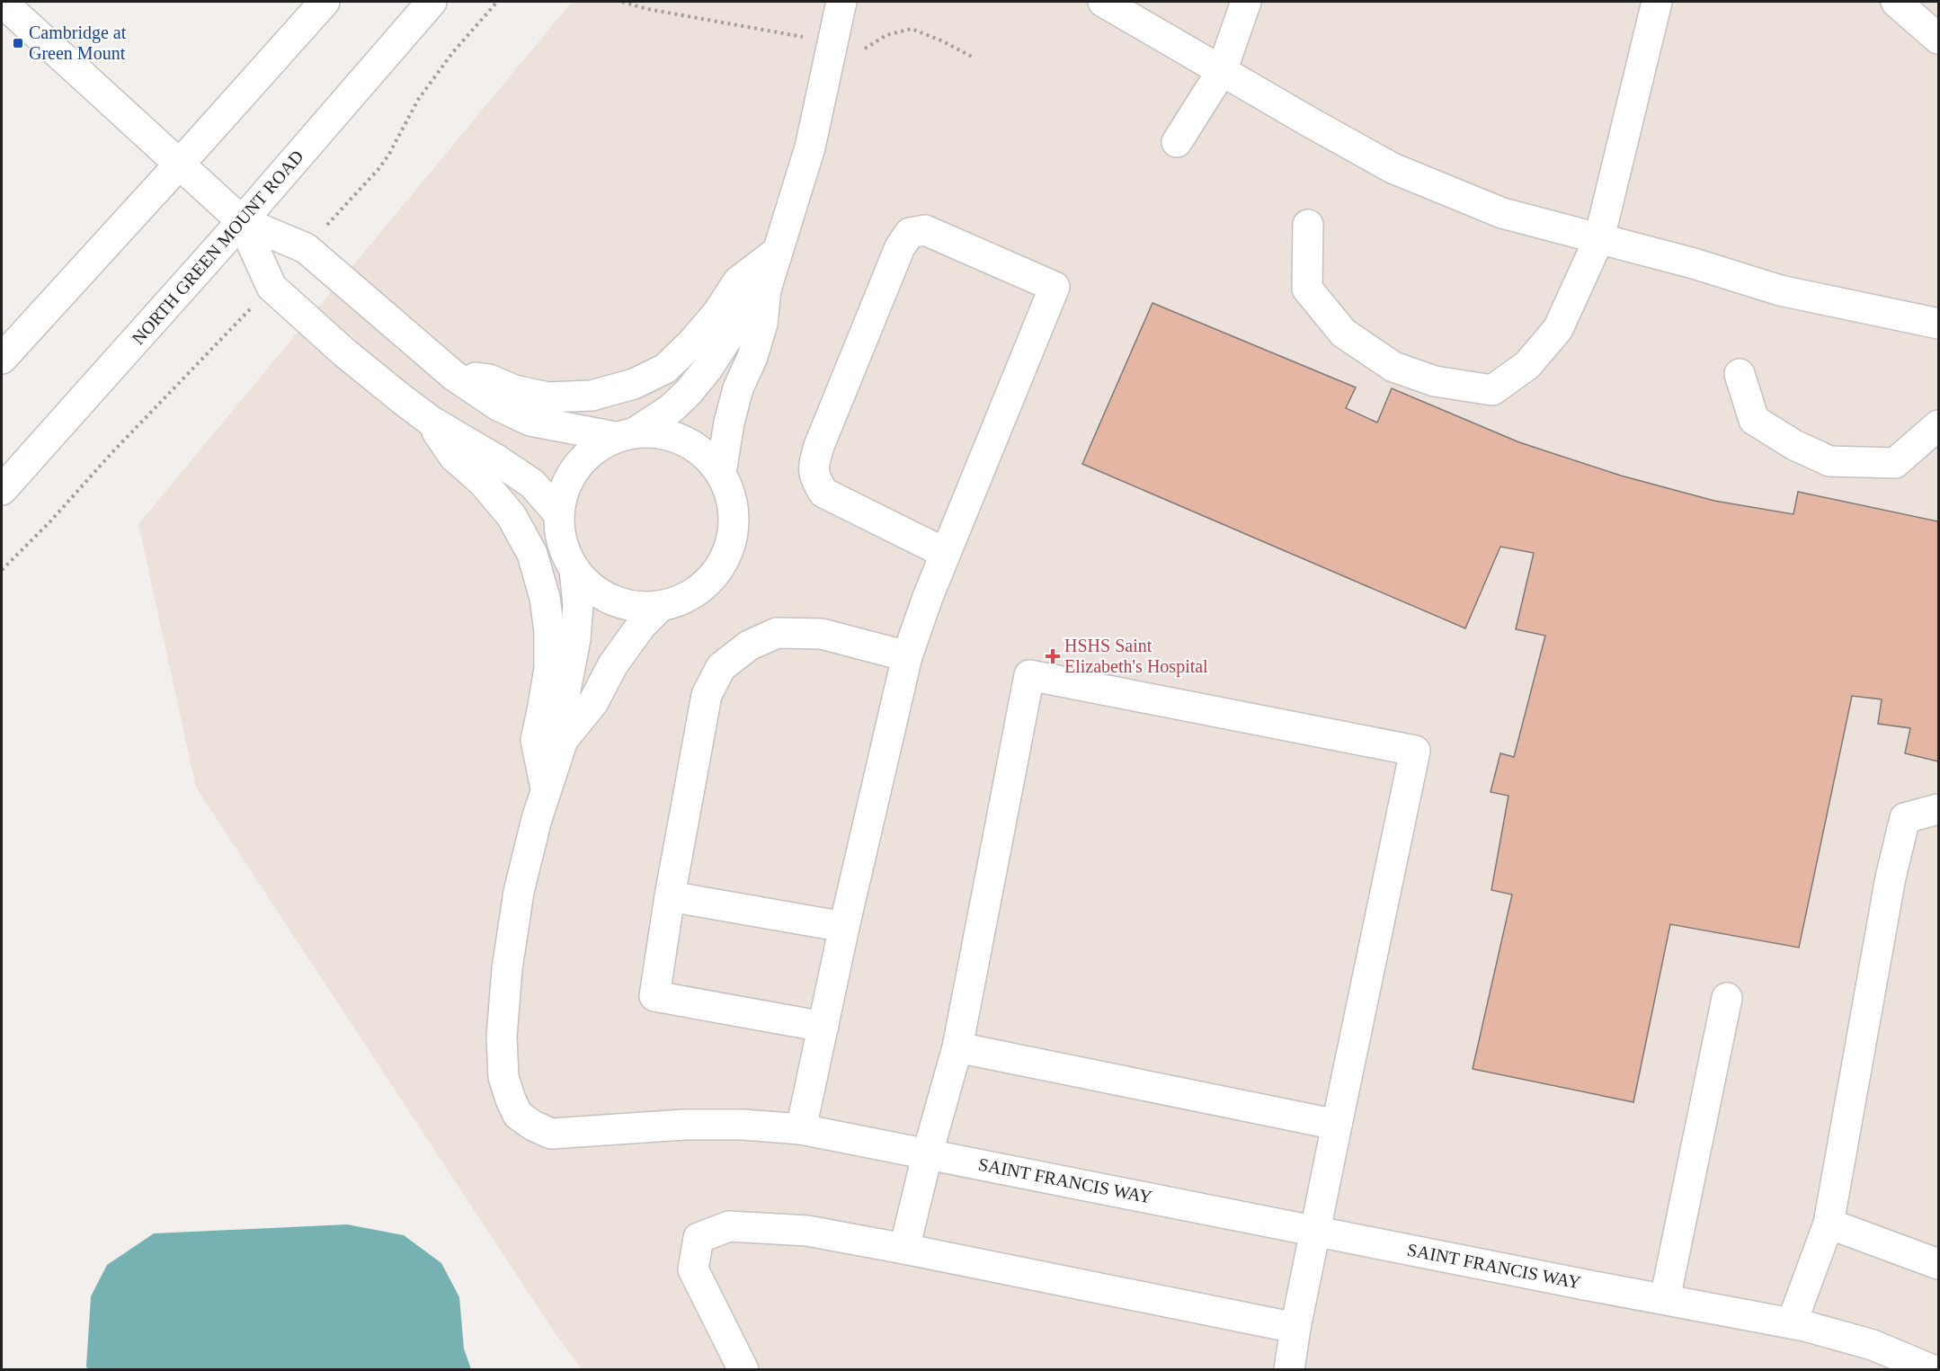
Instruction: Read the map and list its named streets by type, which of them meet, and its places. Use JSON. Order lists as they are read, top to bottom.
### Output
{
  "streets": {
    "street": ["NORTH GREEN MOUNT ROAD", "SAINT FRANCIS WAY"]
  },
  "places": {
    "transit": ["Cambridge at Green Mount"],
    "health": ["HSHS Saint Elizabeth's Hospital"]
  }
}
